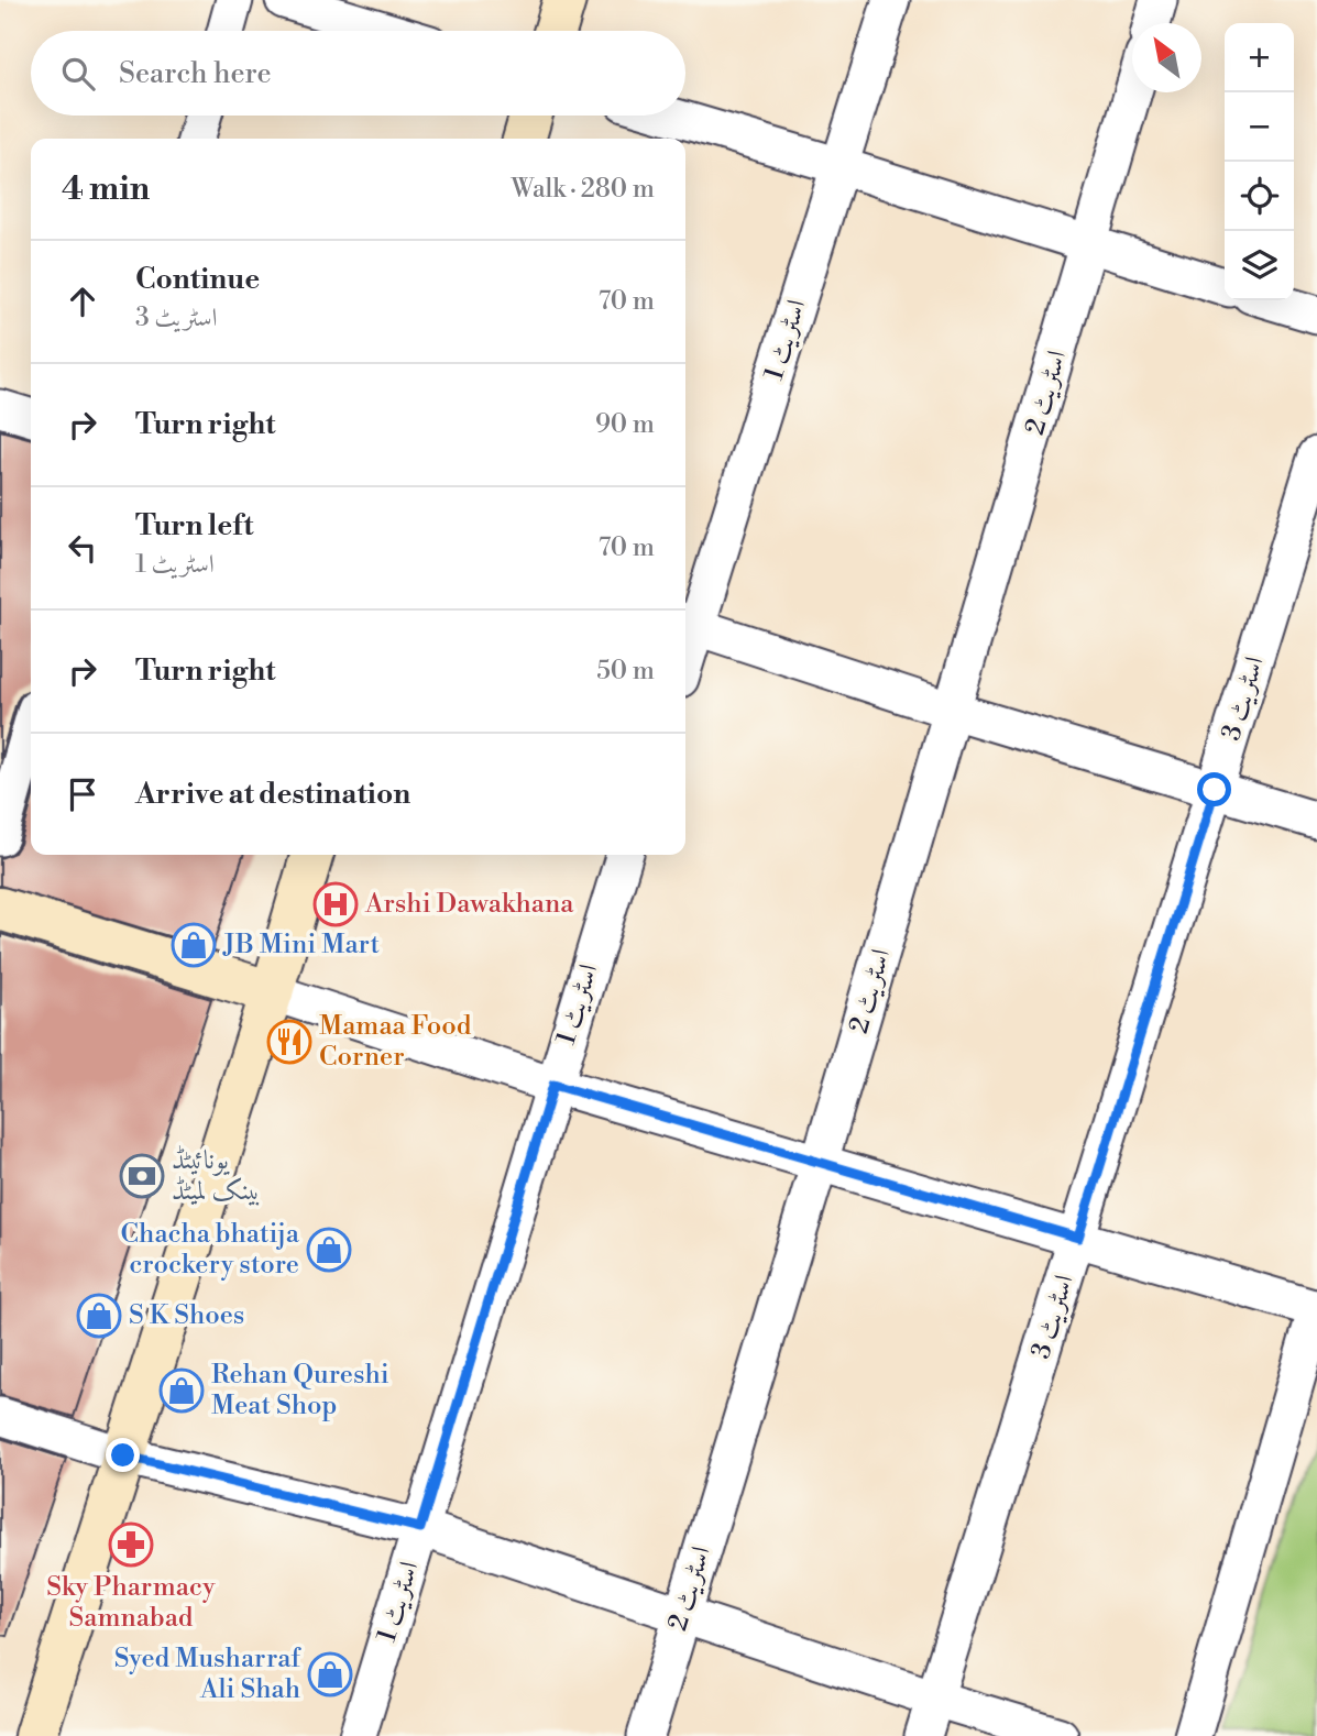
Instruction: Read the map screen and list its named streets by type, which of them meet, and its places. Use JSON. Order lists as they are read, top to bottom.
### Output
{
  "streets": {
    "street": ["اسٹریٹ 1", "اسٹریٹ 2", "اسٹریٹ 3"]
  },
  "places": {
    "hospital": ["Arshi Dawakhana"],
    "shop": [
      "JB Mini Mart",
      "Chacha bhatija crockery store",
      "S K Shoes",
      "Rehan Qureshi Meat Shop",
      "Syed Musharraf Ali Shah"
    ],
    "restaurant": ["Mamaa Food Corner"],
    "bank": ["یونائیٹڈ بینک لمیٹڈ"],
    "pharmacy": ["Sky Pharmacy Samnabad"]
  },
  "north": "top left",
  "page": {
    "map_buttons": ["+", "−"],
    "search": "Search here",
    "heading": ["4 min", "Walk · 280 m"],
    "list": [
      ["Continue", "اسٹریٹ 3", "70 m"],
      ["Turn right", "90 m"],
      ["Turn left", "اسٹریٹ 1", "70 m"],
      ["Turn right", "50 m"],
      "Arrive at destination"
    ]
  }
}
